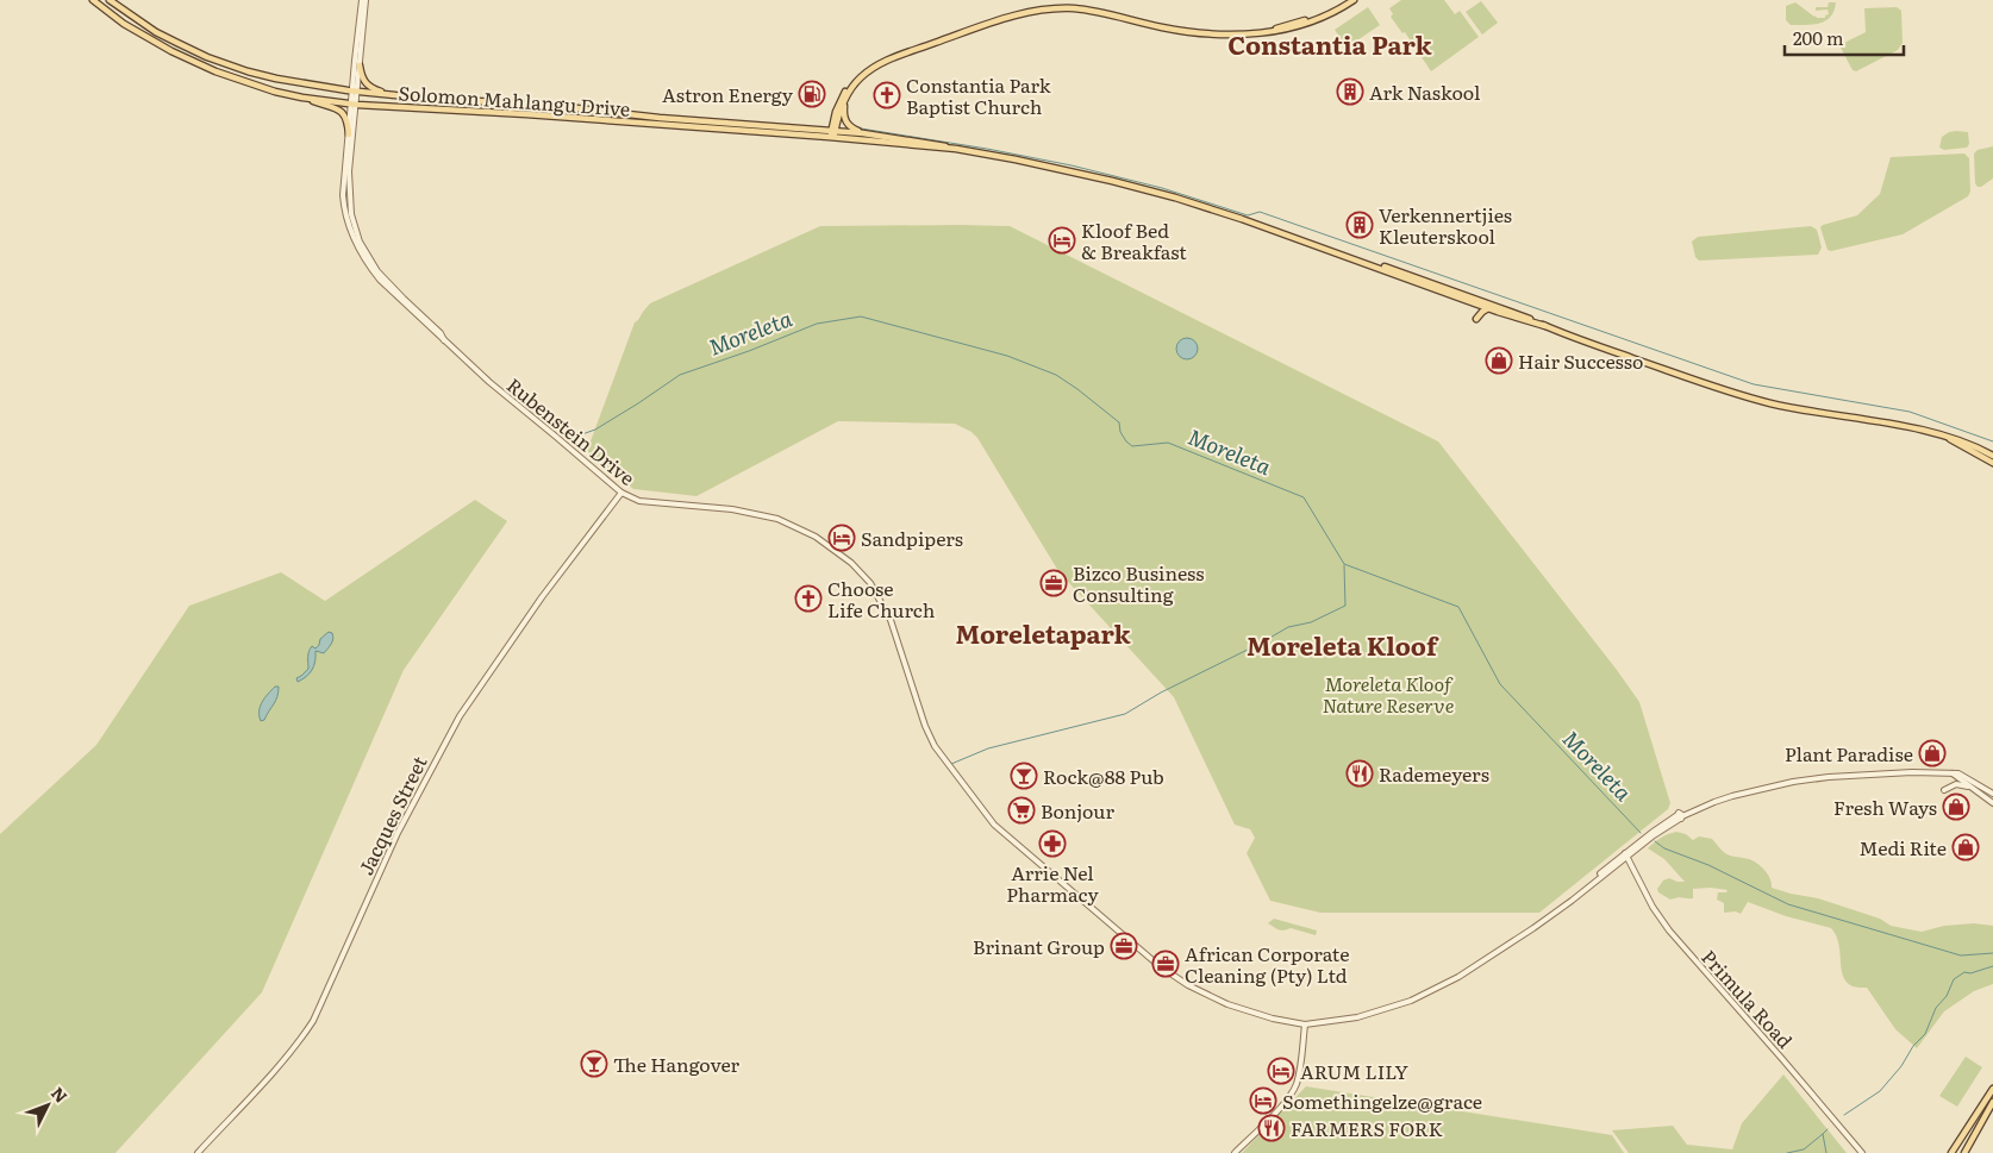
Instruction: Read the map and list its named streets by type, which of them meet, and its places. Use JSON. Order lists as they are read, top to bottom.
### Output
{
  "streets": {
    "main road": ["Solomon Mahlangu Drive"],
    "street": ["Rubenstein Drive", "Jacques Street", "Primula Road"]
  },
  "crossings": [
    ["Solomon Mahlangu Drive", "Rubenstein Drive"],
    ["Rubenstein Drive", "Jacques Street"],
    ["Rubenstein Drive", "Primula Road"]
  ],
  "districts": ["Constantia Park", "Moreletapark", "Moreleta Kloof"],
  "water": ["Moreleta"],
  "parks": ["Moreleta Kloof Nature Reserve"],
  "places": {
    "building": ["Ark Naskool", "Verkennertjies Kleuterskool"],
    "fuel station": ["Astron Energy"],
    "church": ["Constantia Park Baptist Church", "Choose Life Church"],
    "hotel": [
      "Kloof Bed & Breakfast",
      "Sandpipers",
      "ARUM LILY",
      "Somethingelze@grace"
    ],
    "shop": [
      "Hair Successo",
      "Plant Paradise",
      "Fresh Ways",
      "Medi Rite"
    ],
    "office": ["Bizco Business Consulting", "Brinant Group", "African Corporate Cleaning (Pty) Ltd"],
    "restaurant": ["Rademeyers", "FARMERS FORK"],
    "bar": ["Rock@88 Pub", "The Hangover"],
    "supermarket": ["Bonjour"],
    "pharmacy": ["Arrie Nel Pharmacy"]
  },
  "scale_bar": "200 m",
  "north": "top right"
}
